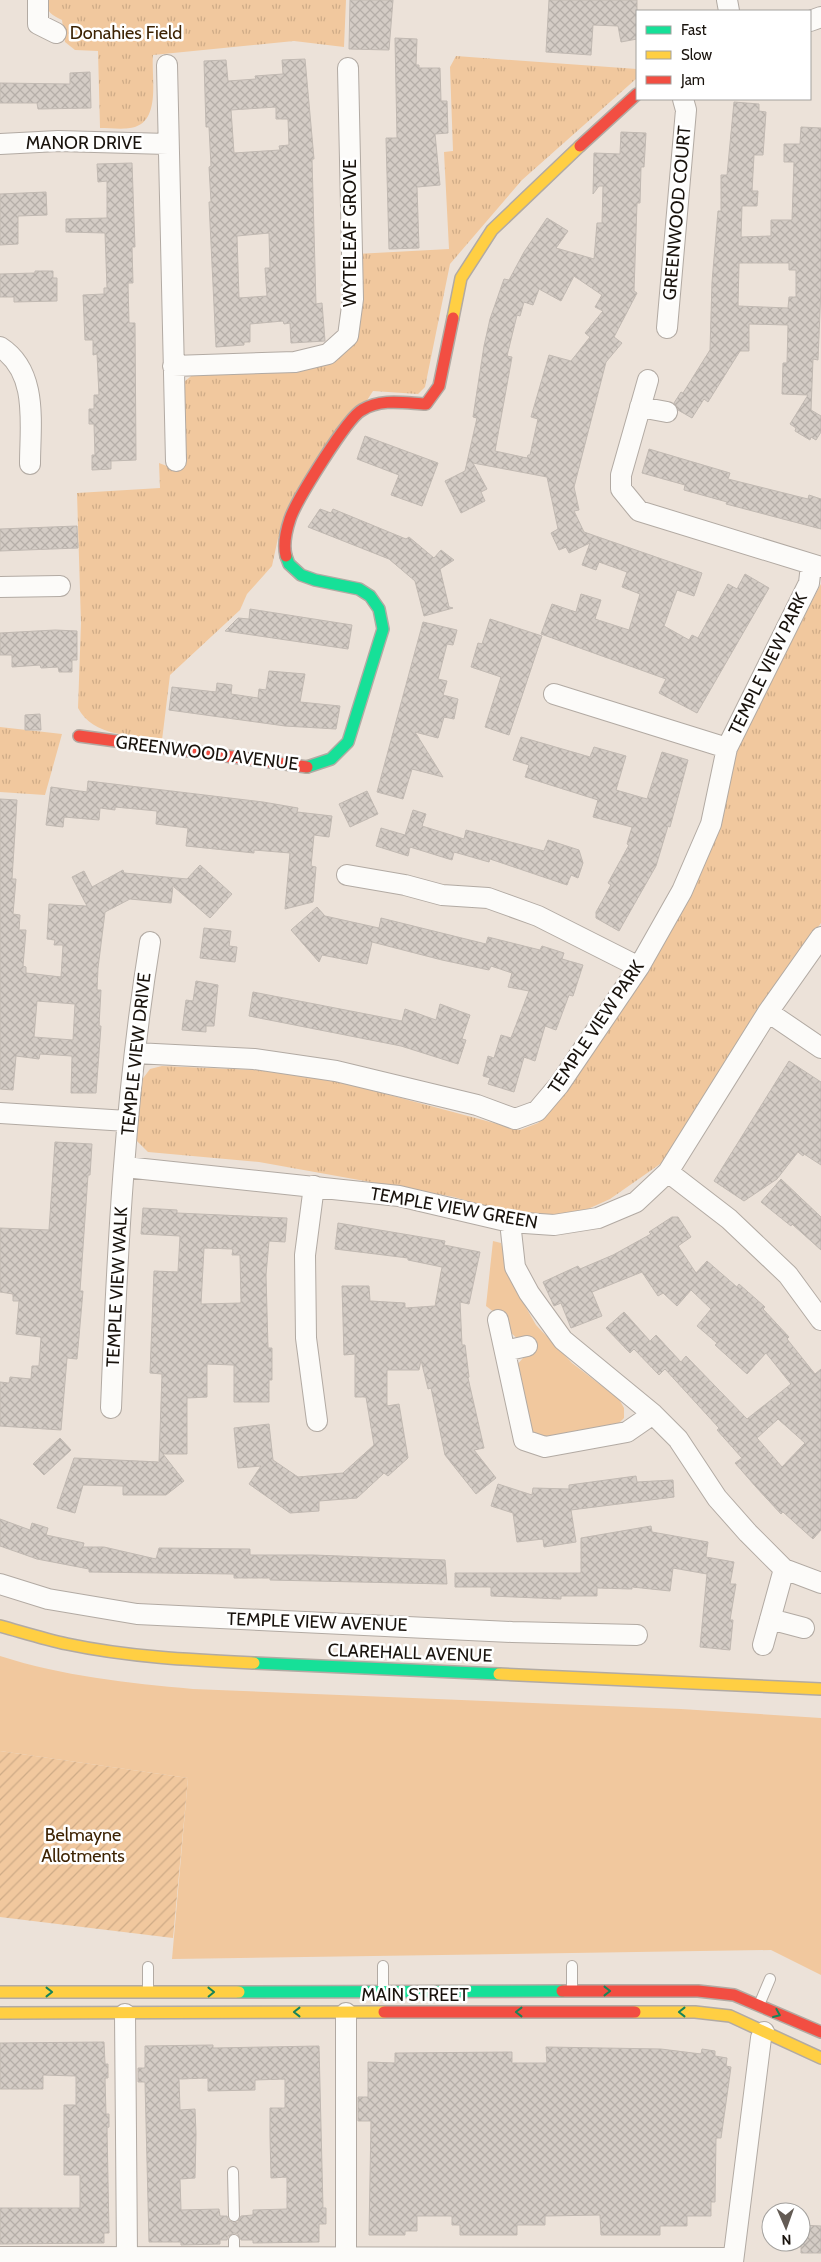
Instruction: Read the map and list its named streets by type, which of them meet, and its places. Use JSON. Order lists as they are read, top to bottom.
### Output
{
  "streets": {
    "street": [
      "MANOR DRIVE",
      "GREENWOOD COURT",
      "WYTELEAF GROVE",
      "TEMPLE VIEW PARK",
      "GREENWOOD AVENUE",
      "TEMPLE VIEW DRIVE",
      "TEMPLE VIEW GREEN",
      "TEMPLE VIEW WALK",
      "TEMPLE VIEW AVENUE",
      "CLAREHALL AVENUE",
      "MAIN STREET"
    ]
  },
  "crossings": [
    ["TEMPLE VIEW PARK", "TEMPLE VIEW DRIVE"],
    ["TEMPLE VIEW DRIVE", "TEMPLE VIEW GREEN"],
    ["TEMPLE VIEW DRIVE", "TEMPLE VIEW WALK"],
    ["TEMPLE VIEW GREEN", "TEMPLE VIEW WALK"]
  ],
  "parks": ["Donahies Field", "Belmayne Allotments"],
  "legend": ["Fast", "Slow", "Jam"],
  "north": "bottom"
}
